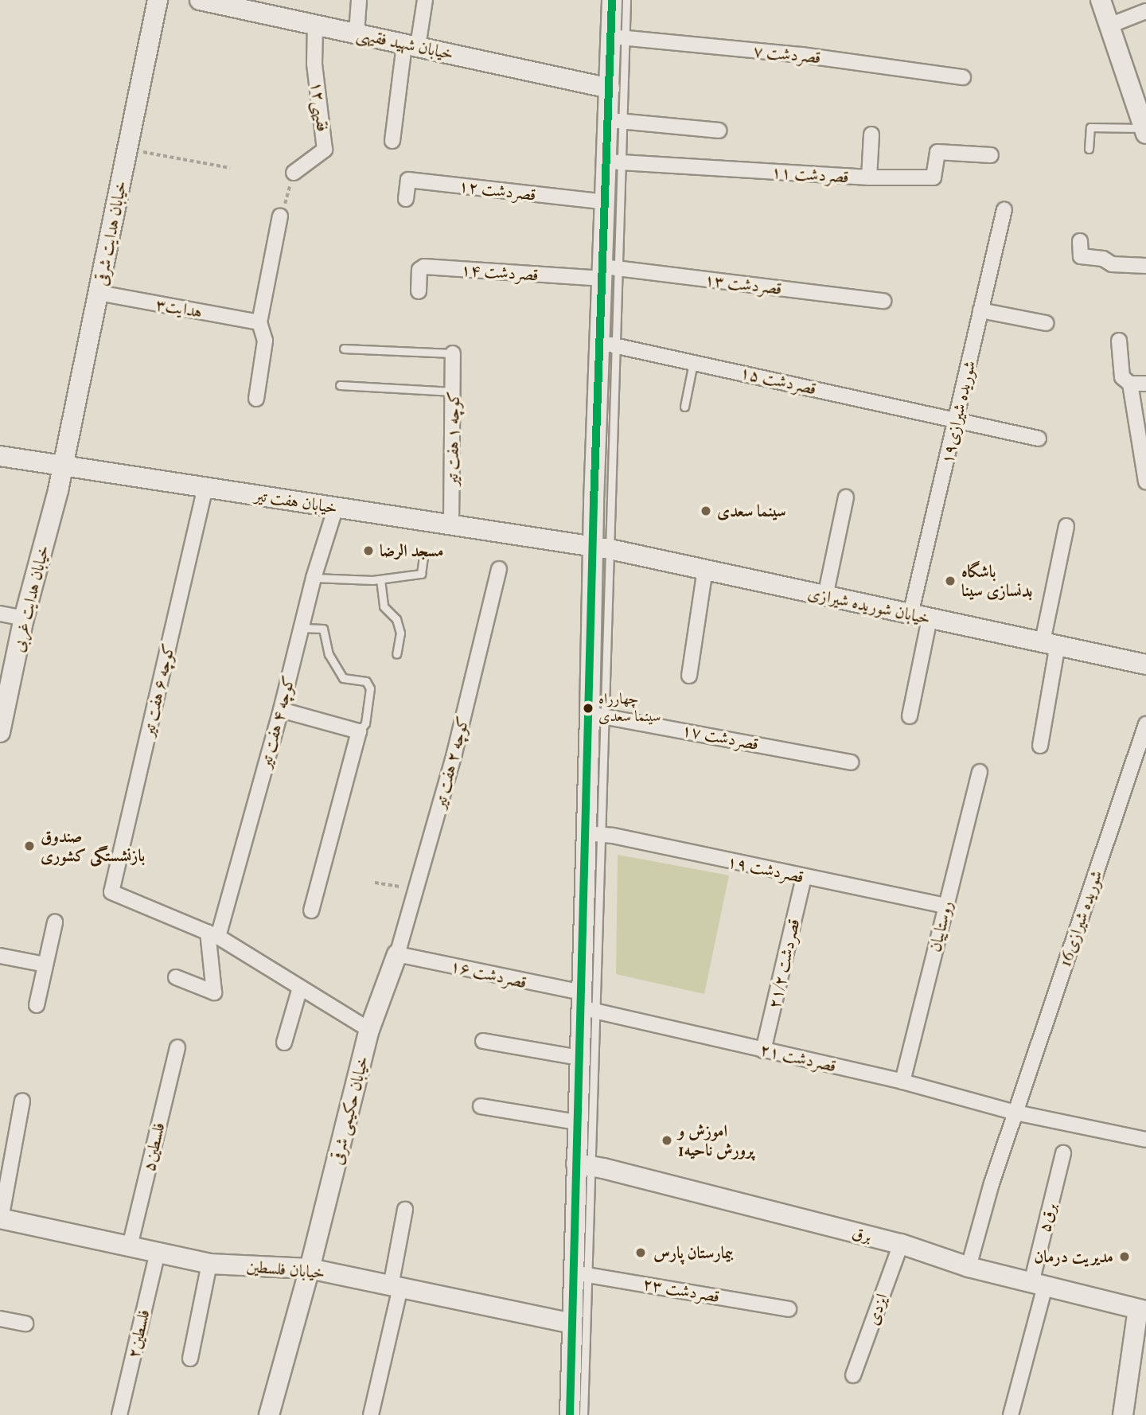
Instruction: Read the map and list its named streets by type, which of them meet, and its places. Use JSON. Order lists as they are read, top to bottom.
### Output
{
  "streets": {
    "street": [
      "خیابان شهید فقیهی",
      "قصردشت ۷",
      "فقیهی۱۲",
      "قصردشت ۱۱",
      "قصردشت ۱۲",
      "خیابان هدایت شرقی",
      "قصردشت ۱۴",
      "قصردشت ۱۳",
      "هدایت۳",
      "قصردشت ۱۵",
      "شوریده شیرازی۱۹",
      "کوچه ۱ هفت تیر",
      "خیابان هفت تیر",
      "خیابان هدایت غربی",
      "خیابان شوریده شیرازی",
      "کوچه ۶ هفت تیر",
      "کوچه ۴ هفت تیر",
      "قصردشت ۱۷",
      "کوچه ۲ هفت تیر",
      "قصردشت ۱۹",
      "شوریده شیرازی16",
      "روستاییان",
      "قصردشت ۲۱/۲",
      "قصردشت ۱۶",
      "قصردشت ۲۱",
      "خیابان حکیمی شرقی",
      "فلسطین۵",
      "برق۵",
      "برق",
      "خیابان فلسطین",
      "قصردشت ۲۳",
      "ایزدی",
      "فلسطین۲"
    ]
  },
  "crossings": [
    ["خیابان شهید فقیهی", "فقیهی۱۲"],
    ["خیابان هدایت شرقی", "هدایت۳"],
    ["خیابان هدایت شرقی", "خیابان هفت تیر"],
    ["خیابان هدایت شرقی", "خیابان هدایت غربی"],
    ["قصردشت ۱۴", "قصردشت ۱۳"],
    ["قصردشت ۱۵", "شوریده شیرازی۱۹"],
    ["شوریده شیرازی۱۹", "خیابان شوریده شیرازی"],
    ["کوچه ۱ هفت تیر", "خیابان هفت تیر"],
    ["خیابان هفت تیر", "خیابان هدایت غربی"],
    ["خیابان هفت تیر", "خیابان شوریده شیرازی"],
    ["خیابان هفت تیر", "کوچه ۶ هفت تیر"],
    ["خیابان هفت تیر", "کوچه ۴ هفت تیر"],
    ["کوچه ۶ هفت تیر", "کوچه ۴ هفت تیر"],
    ["کوچه ۲ هفت تیر", "قصردشت ۱۶"],
    ["کوچه ۲ هفت تیر", "خیابان حکیمی شرقی"],
    ["قصردشت ۱۹", "روستاییان"],
    ["قصردشت ۱۹", "قصردشت ۲۱/۲"],
    ["شوریده شیرازی16", "قصردشت ۲۱"],
    ["شوریده شیرازی16", "برق"],
    ["روستاییان", "قصردشت ۲۱"],
    ["قصردشت ۲۱/۲", "قصردشت ۲۱"],
    ["قصردشت ۱۶", "قصردشت ۲۱"],
    ["قصردشت ۱۶", "خیابان حکیمی شرقی"],
    ["خیابان حکیمی شرقی", "خیابان فلسطین"],
    ["فلسطین۵", "خیابان فلسطین"],
    ["برق۵", "برق"],
    ["برق", "ایزدی"],
    ["خیابان فلسطین", "فلسطین۲"]
  ],
  "places": [
    "سینما سعدی",
    "مسجد الرضا",
    "باشگاه بدنسازی سینا",
    "چهارراه سینما سعدی",
    "صندوق بازنشستگی کشوری",
    "اموزش و پرورش ناحیه1",
    "بیمارستان پارس",
    "مدیریت درمان"
  ]
}
